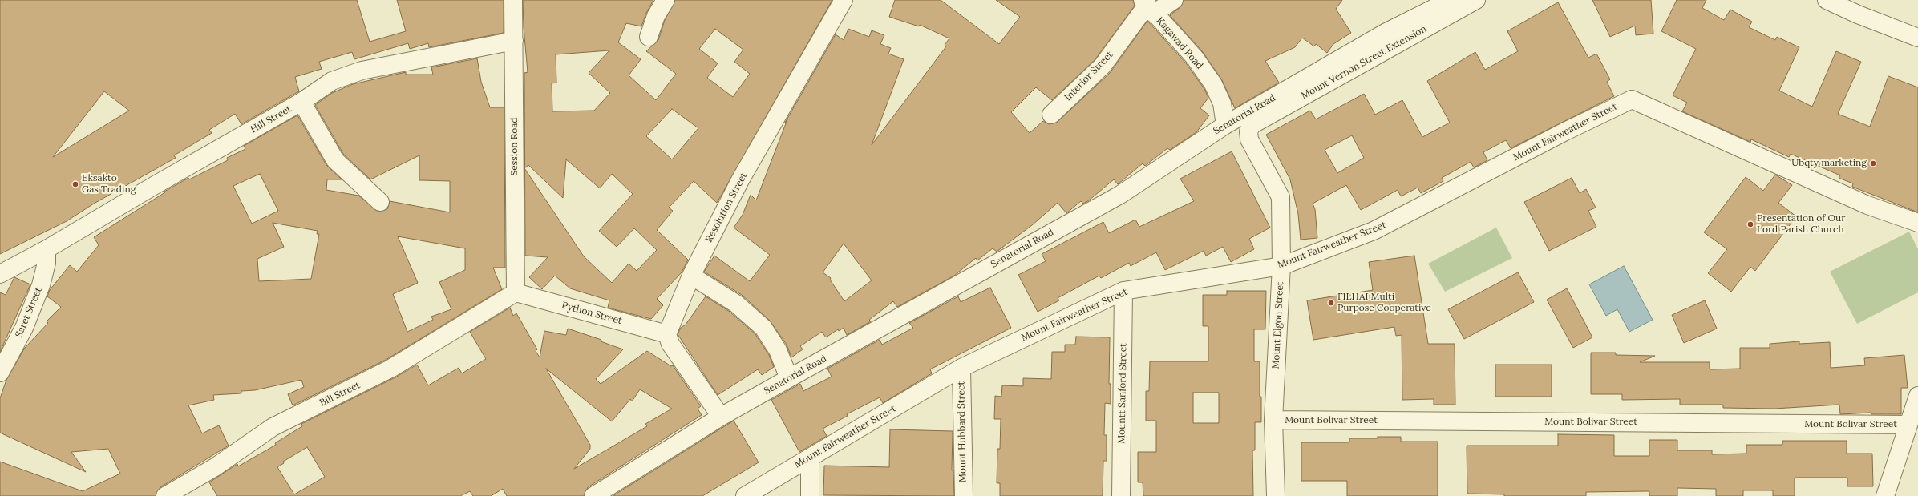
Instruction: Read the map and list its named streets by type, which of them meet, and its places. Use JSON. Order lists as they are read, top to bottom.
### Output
{
  "streets": {
    "street": [
      "Kagawad Road",
      "Mount Vernon Street Extension",
      "Interior Street",
      "Senatorial Road",
      "Hill Street",
      "Mount Fairweather Street",
      "Session Road",
      "Resolution Street",
      "Saret Street",
      "Python Street",
      "Mount Elgon Street",
      "Mountt Sanford Street",
      "Bill Street",
      "Mount Bolivar Street",
      "Mount Hubbard Street"
    ]
  },
  "crossings": [
    ["Kagawad Road", "Interior Street"],
    ["Kagawad Road", "Senatorial Road"],
    ["Mount Vernon Street Extension", "Mount Elgon Street"],
    ["Hill Street", "Session Road"],
    ["Hill Street", "Saret Street"],
    ["Mount Fairweather Street", "Mount Elgon Street"],
    ["Mount Fairweather Street", "Mountt Sanford Street"],
    ["Mount Fairweather Street", "Mount Hubbard Street"],
    ["Session Road", "Python Street"],
    ["Session Road", "Bill Street"],
    ["Resolution Street", "Python Street"],
    ["Python Street", "Bill Street"],
    ["Mount Elgon Street", "Mount Bolivar Street"]
  ],
  "places": [
    "Ubqty marketing",
    "Eksakto Gas Trading",
    "Presentation of Our Lord Parish Church",
    "FILHAI Multi Purpose Cooperative"
  ]
}
